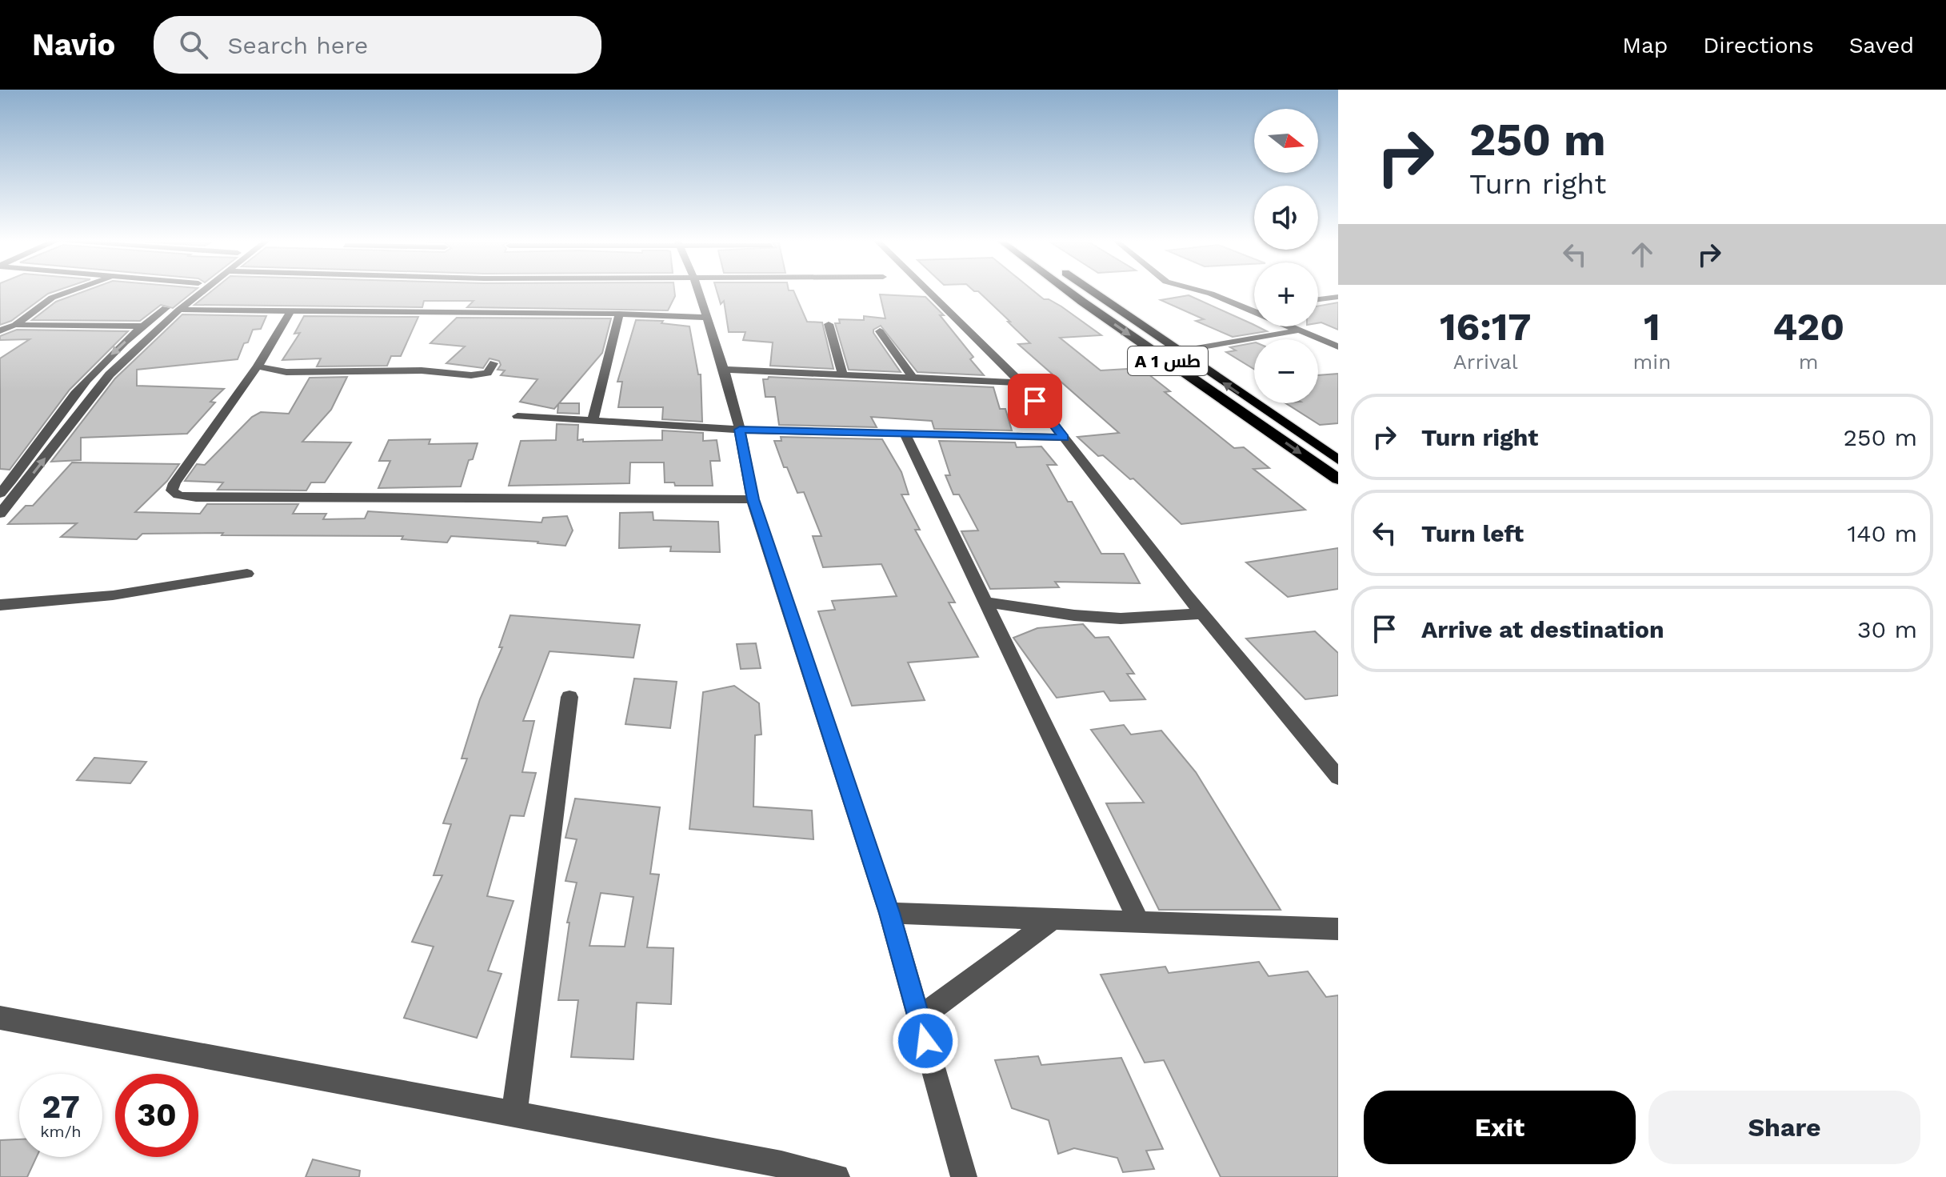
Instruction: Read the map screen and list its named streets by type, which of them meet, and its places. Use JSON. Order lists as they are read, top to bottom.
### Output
{
  "streets": {
    "highway": ["A 1 طس"]
  },
  "north": "right",
  "page": {
    "header": "Navio",
    "search": "Search here",
    "nav": ["Map", "Directions", "Saved"],
    "turn": ["250 m", "Turn right"],
    "map_buttons": ["+", "−"],
    "eta": [
      "16:17",
      "Arrival",
      "1",
      "min",
      "420",
      "m"
    ],
    "list": [
      {
        "name": "Turn right",
        "value": "250 m"
      },
      {
        "name": "Turn left",
        "value": "140 m"
      },
      {
        "name": "Arrive at destination",
        "value": "30 m"
      }
    ],
    "speed": "27 km/h",
    "limit": "30",
    "buttons": ["Exit", "Share"]
  }
}
